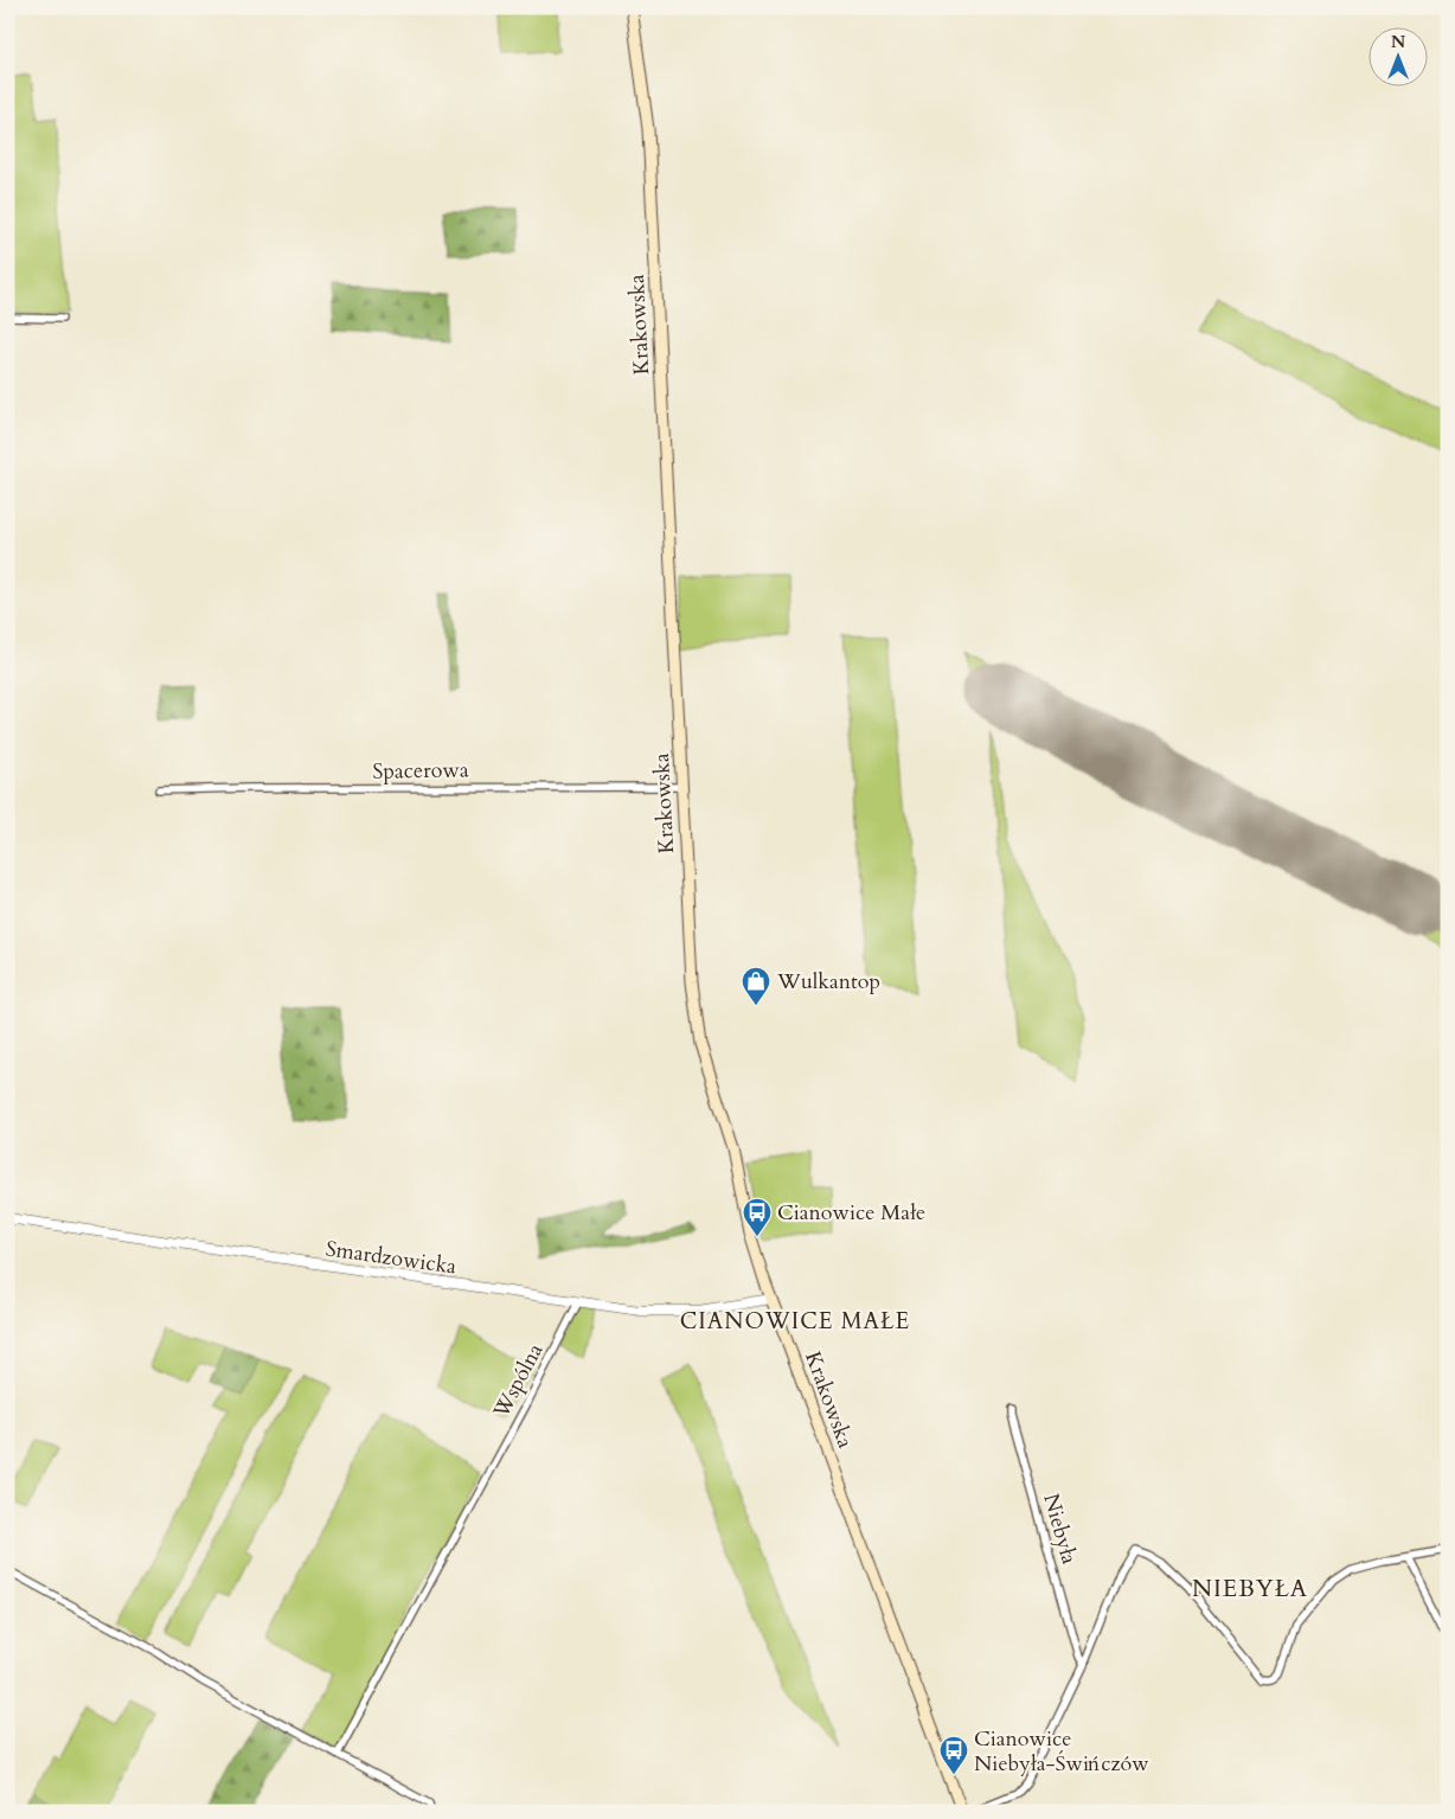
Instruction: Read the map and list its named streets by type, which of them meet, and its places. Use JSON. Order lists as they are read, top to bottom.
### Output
{
  "streets": {
    "main road": ["Krakowska"],
    "street": [
      "Spacerowa",
      "Smardzowicka",
      "Wspólna",
      "Niebyła"
    ]
  },
  "crossings": [
    ["Krakowska", "Spacerowa"],
    ["Krakowska", "Smardzowicka"],
    ["Smardzowicka", "Wspólna"]
  ],
  "districts": ["CIANOWICE MAŁE", "NIEBYŁA"],
  "places": {
    "shop": ["Wulkantop"],
    "bus stop": ["Cianowice Małe", "Cianowice Niebyła-Świńczów"]
  },
  "north": "top"
}
